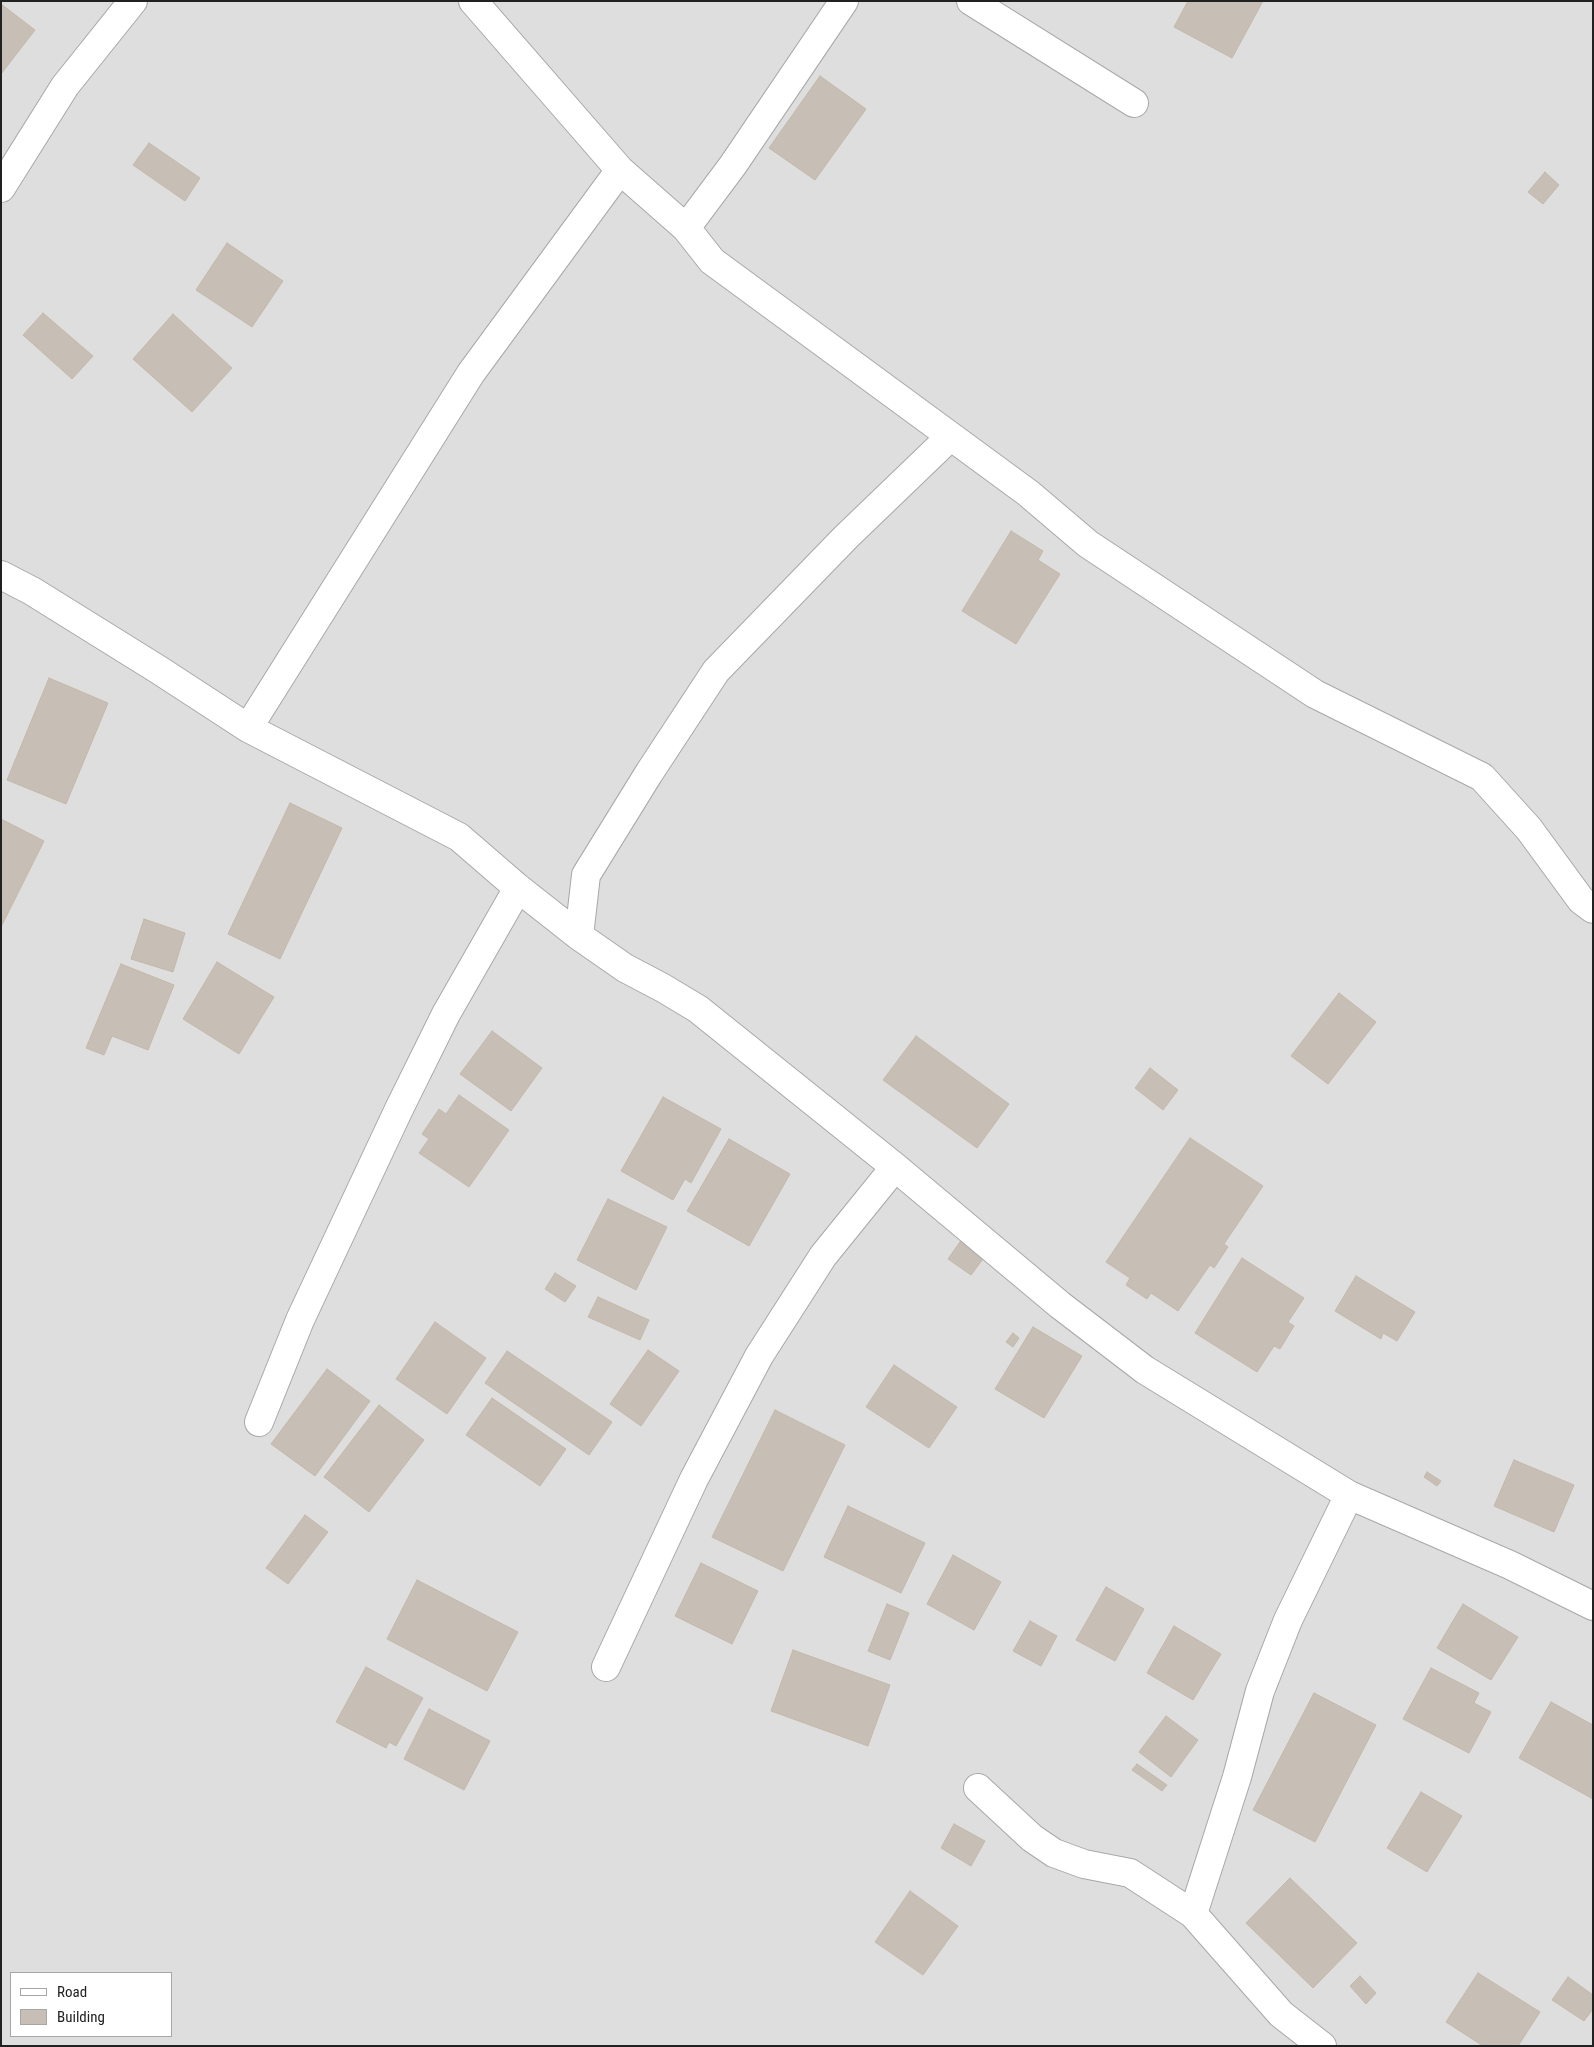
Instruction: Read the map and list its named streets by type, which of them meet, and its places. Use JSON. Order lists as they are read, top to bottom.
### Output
{
  "legend": ["Road", "Building"]
}
